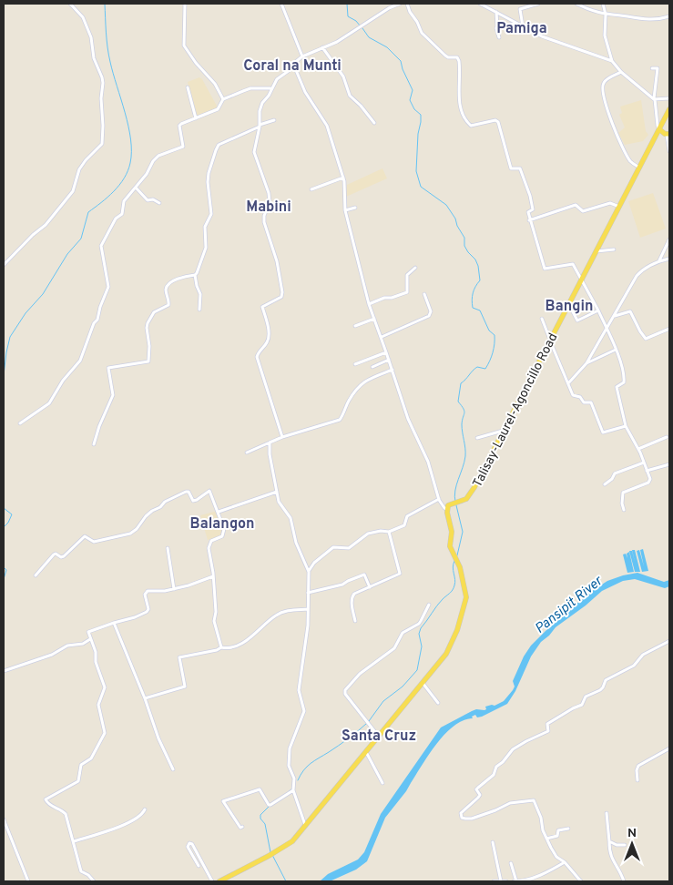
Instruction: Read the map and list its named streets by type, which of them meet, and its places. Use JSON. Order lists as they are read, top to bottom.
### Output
{
  "streets": {
    "main road": ["Talisay-Laurel-Agoncillo Road"]
  },
  "districts": [
    "Pamiga",
    "Coral na Munti",
    "Mabini",
    "Bangin",
    "Balangon",
    "Santa Cruz"
  ],
  "water": ["Pansipit River"],
  "north": "top"
}
